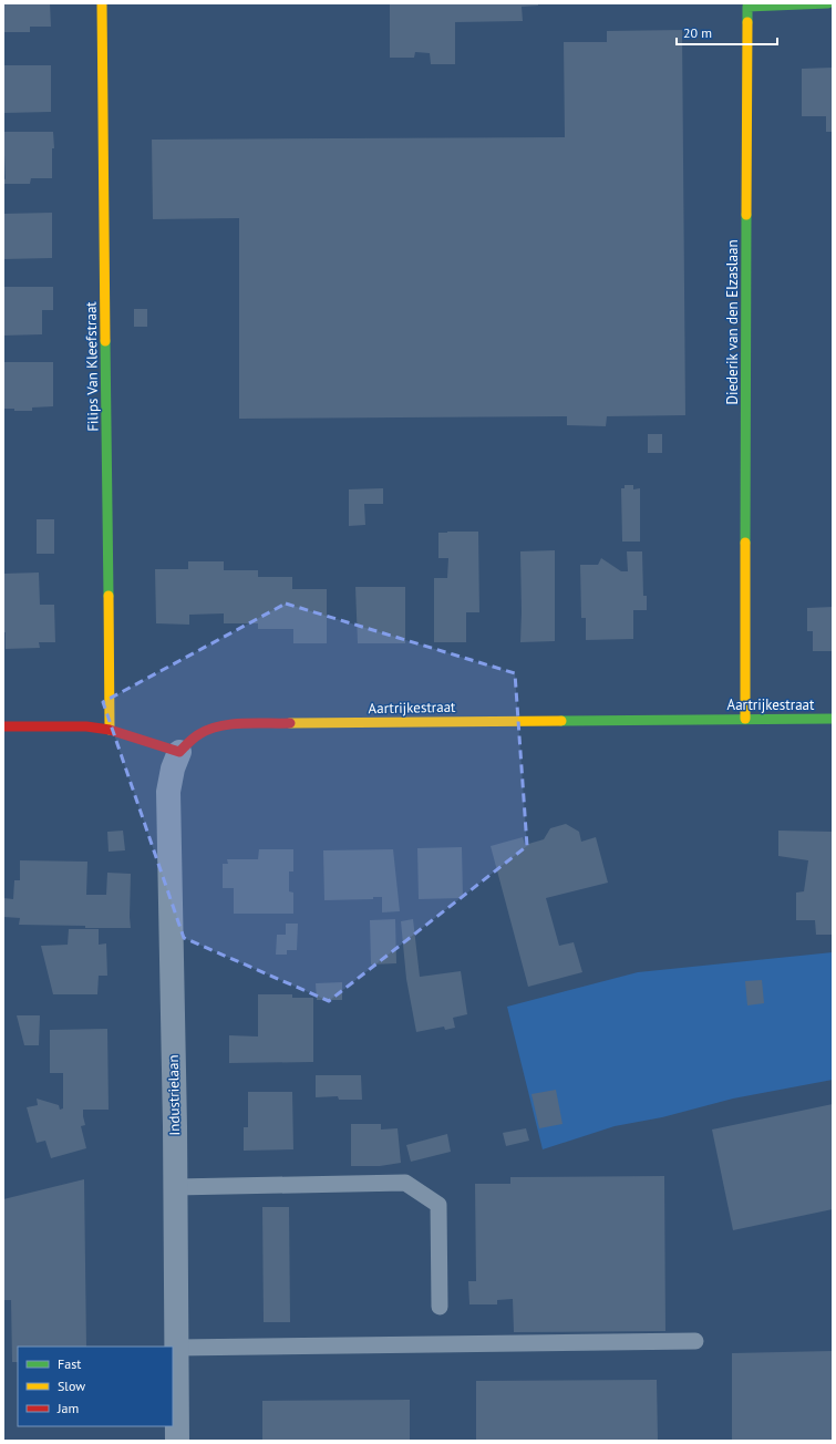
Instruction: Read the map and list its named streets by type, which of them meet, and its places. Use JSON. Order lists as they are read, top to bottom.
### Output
{
  "streets": {
    "street": [
      "Diederik van den Elzaslaan",
      "Filips Van Kleefstraat",
      "Aartrijkestraat",
      "Industrielaan"
    ]
  },
  "crossings": [
    ["Diederik van den Elzaslaan", "Aartrijkestraat"],
    ["Aartrijkestraat", "Industrielaan"]
  ],
  "legend": ["Fast", "Slow", "Jam"],
  "scale_bar": "20 m"
}
